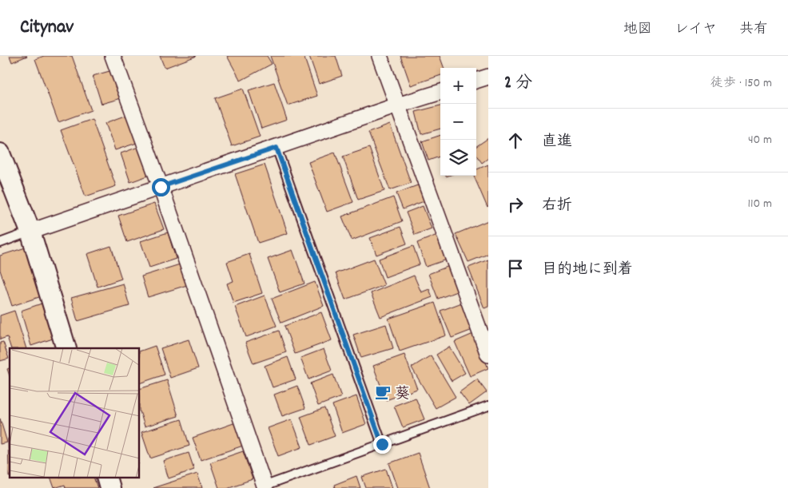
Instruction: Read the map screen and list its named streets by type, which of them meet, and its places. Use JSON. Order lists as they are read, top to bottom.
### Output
{
  "places": {
    "cafe": ["葵"]
  },
  "page": {
    "header": "Citynav",
    "nav": ["地図", "レイヤ", "共有"],
    "heading": ["2 分", "徒歩 · 150 m"],
    "map_buttons": ["+", "−"],
    "list": [
      ["直進", "40 m"],
      ["右折", "110 m"],
      "目的地に到着"
    ]
  }
}
